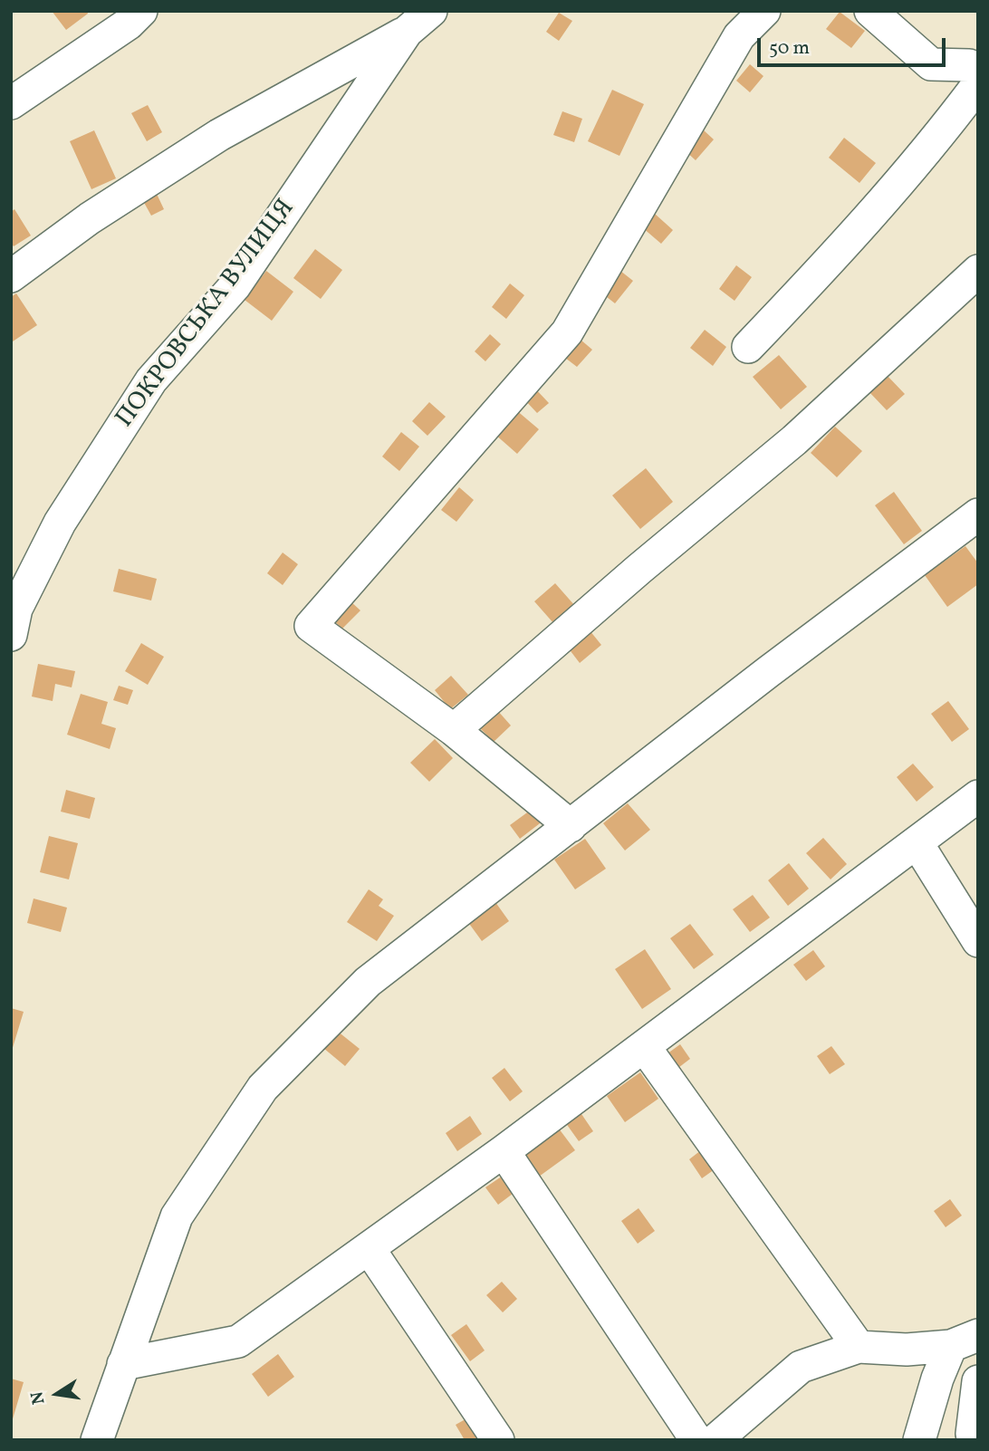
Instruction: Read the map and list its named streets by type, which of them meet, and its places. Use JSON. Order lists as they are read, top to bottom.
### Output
{
  "streets": {
    "street": ["ПОКРОВСЬКА ВУЛИЦЯ"]
  },
  "scale_bar": "50 m",
  "north": "left"
}
